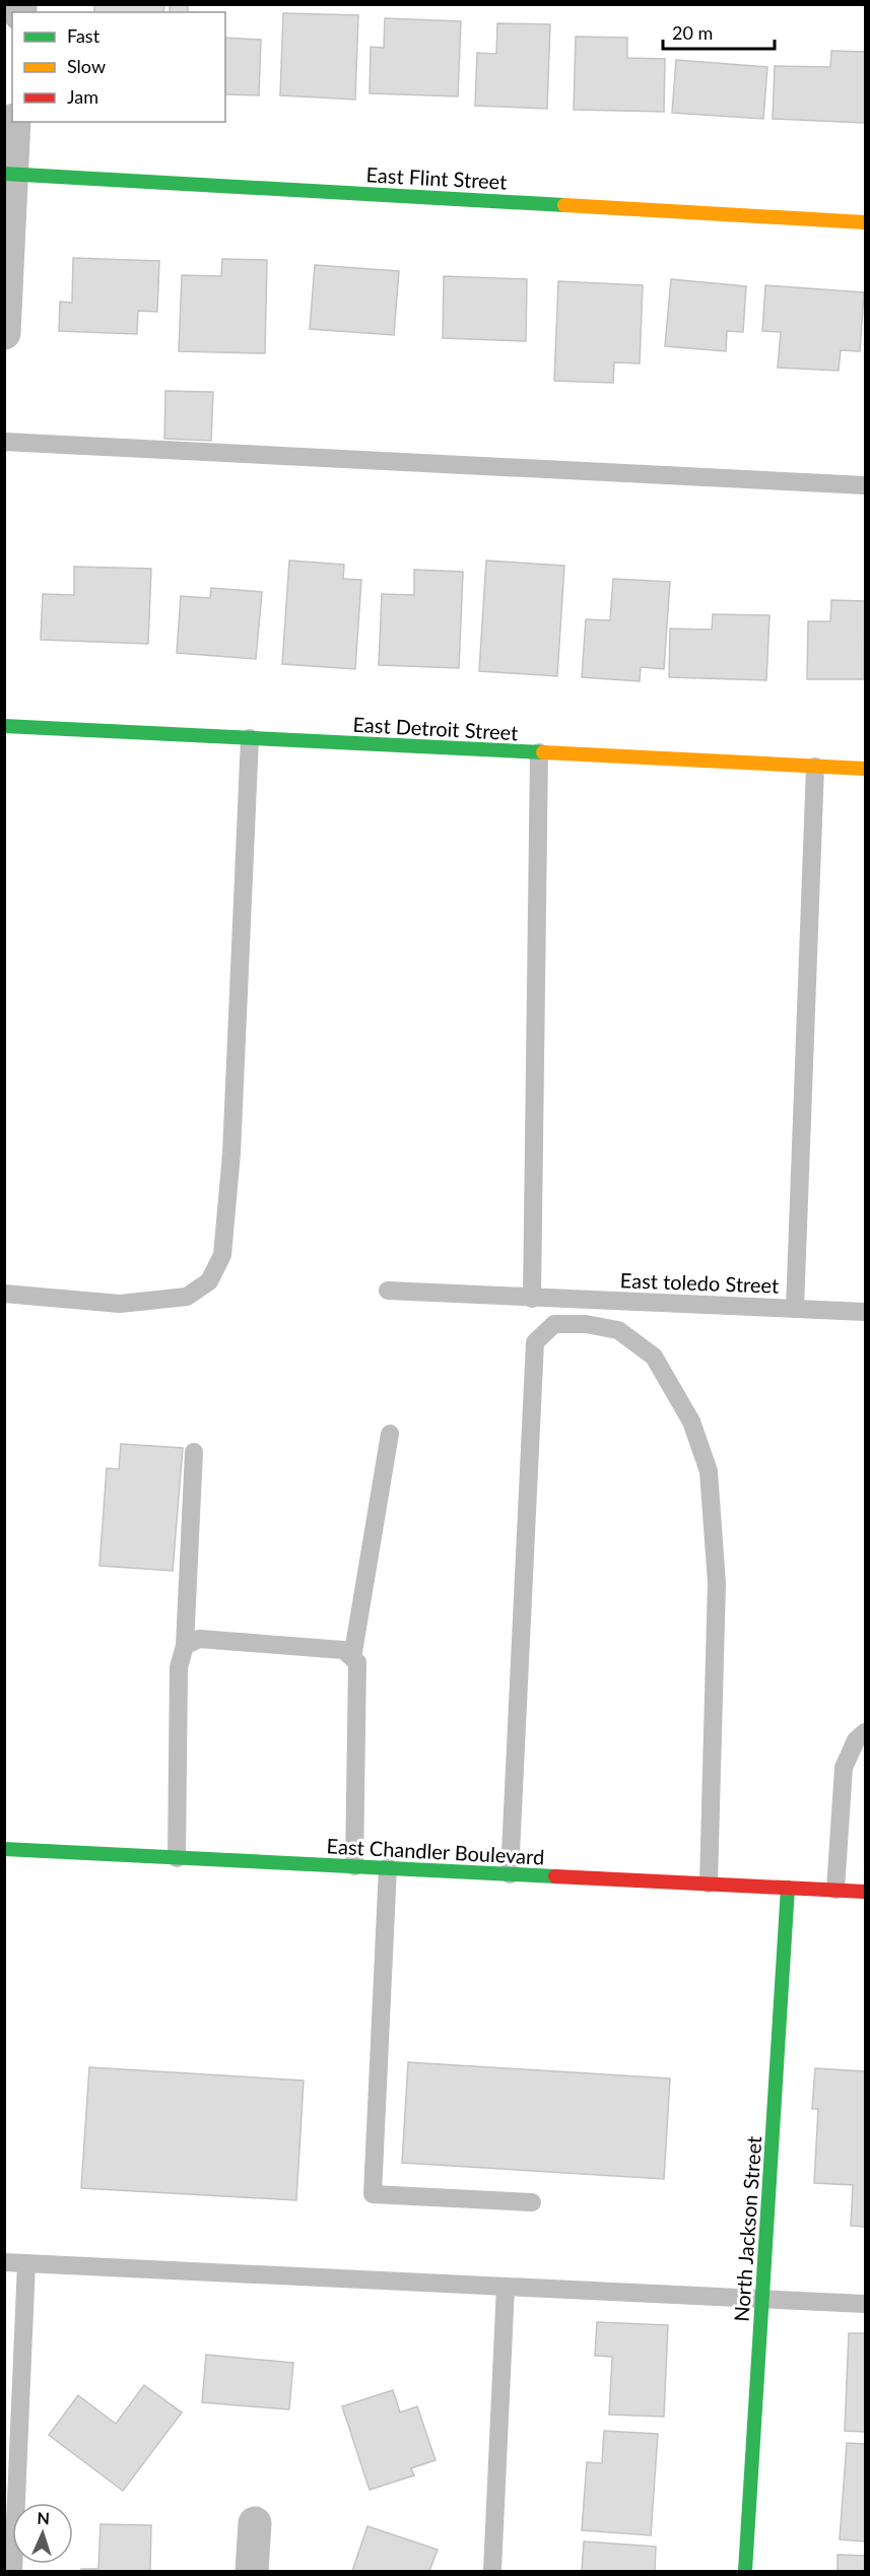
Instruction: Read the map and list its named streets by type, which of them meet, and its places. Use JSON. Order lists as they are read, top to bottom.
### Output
{
  "streets": {
    "street": [
      "East Flint Street",
      "East Detroit Street",
      "East Chandler Boulevard",
      "North Jackson Street"
    ],
    "lane": ["East toledo Street"]
  },
  "crossings": [
    ["East Chandler Boulevard", "North Jackson Street"]
  ],
  "legend": ["Fast", "Slow", "Jam"],
  "scale_bar": "20 m",
  "north": "top"
}
